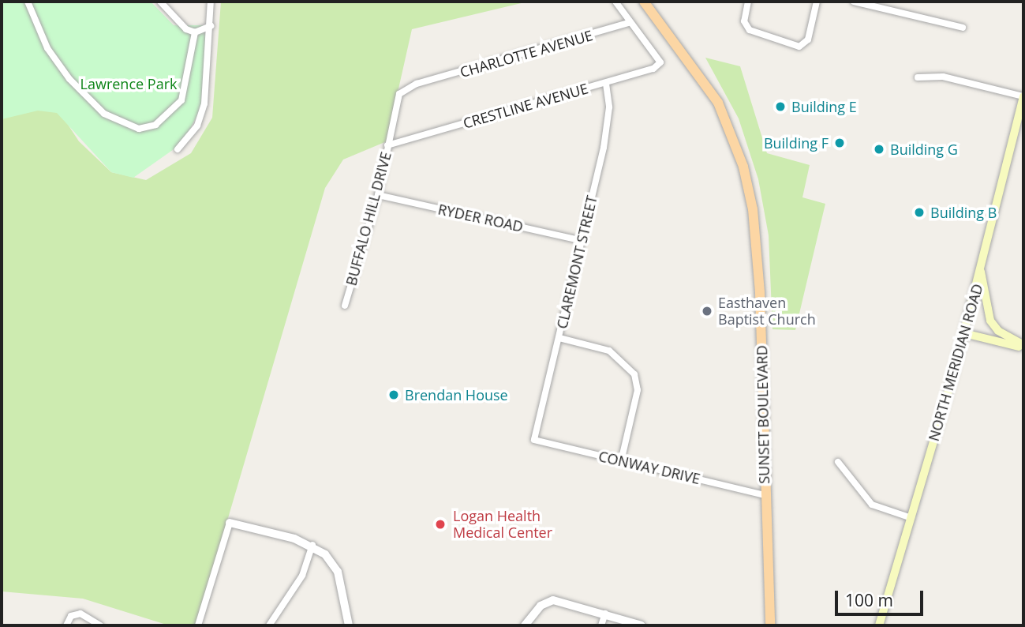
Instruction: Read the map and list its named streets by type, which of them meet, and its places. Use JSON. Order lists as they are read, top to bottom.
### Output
{
  "streets": {
    "main road": ["NORTH MERIDIAN ROAD", "SUNSET BOULEVARD"],
    "street": [
      "CHARLOTTE AVENUE",
      "CRESTLINE AVENUE",
      "RYDER ROAD",
      "BUFFALO HILL DRIVE",
      "CLAREMONT STREET",
      "CONWAY DRIVE"
    ]
  },
  "crossings": [
    ["CHARLOTTE AVENUE", "CRESTLINE AVENUE"],
    ["CHARLOTTE AVENUE", "BUFFALO HILL DRIVE"],
    ["CRESTLINE AVENUE", "BUFFALO HILL DRIVE"],
    ["CRESTLINE AVENUE", "CLAREMONT STREET"],
    ["RYDER ROAD", "BUFFALO HILL DRIVE"],
    ["RYDER ROAD", "CLAREMONT STREET"],
    ["CLAREMONT STREET", "CONWAY DRIVE"],
    ["SUNSET BOULEVARD", "CONWAY DRIVE"]
  ],
  "parks": ["Lawrence Park"],
  "places": [
    "Building E",
    "Building F",
    "Building G",
    "Building B",
    "Easthaven Baptist Church",
    "Brendan House",
    "Logan Health Medical Center"
  ],
  "scale_bar": "100 m"
}
